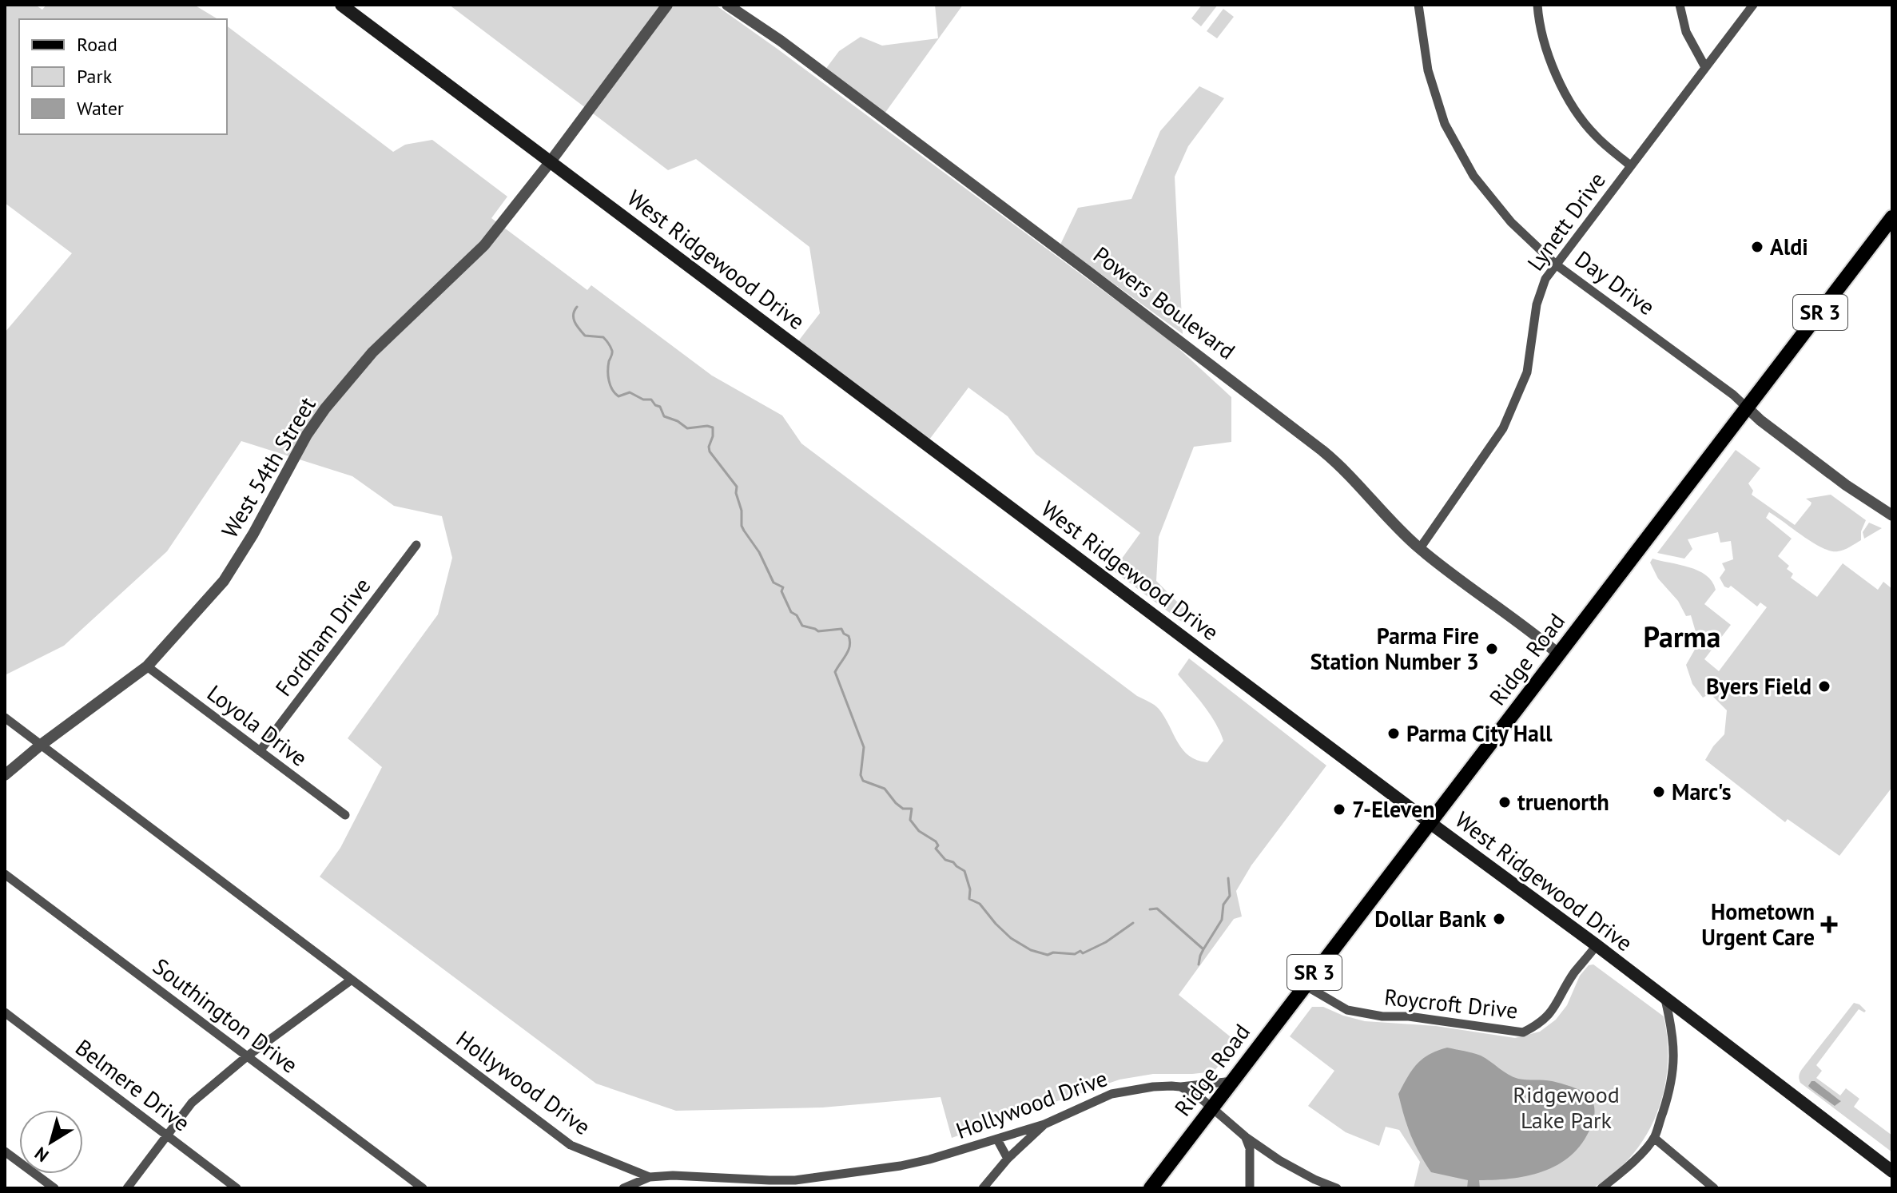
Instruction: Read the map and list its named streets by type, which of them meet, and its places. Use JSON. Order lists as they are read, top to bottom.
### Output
{
  "streets": {
    "main road": ["West Ridgewood Drive", "SR 3", "Ridge Road"],
    "street": [
      "Lynett Drive",
      "Day Drive",
      "Powers Boulevard",
      "West 54th Street",
      "Fordham Drive",
      "Loyola Drive",
      "Roycroft Drive",
      "Southington Drive",
      "Hollywood Drive",
      "Belmere Drive"
    ]
  },
  "crossings": [
    ["Lynett Drive", "Day Drive"],
    ["Lynett Drive", "Powers Boulevard"],
    ["West Ridgewood Drive", "West 54th Street"],
    ["West Ridgewood Drive", "Ridge Road"],
    ["West Ridgewood Drive", "Roycroft Drive"],
    ["Day Drive", "Ridge Road"],
    ["Powers Boulevard", "Ridge Road"],
    ["West 54th Street", "Loyola Drive"],
    ["West 54th Street", "Hollywood Drive"],
    ["Fordham Drive", "Loyola Drive"],
    ["Ridge Road", "Roycroft Drive"],
    ["Ridge Road", "Hollywood Drive"]
  ],
  "districts": ["Parma"],
  "parks": ["Ridgewood Lake Park"],
  "places": {
    "other": [
      "Aldi",
      "Parma Fire Station Number 3",
      "Byers Field",
      "Parma City Hall",
      "Marc's",
      "truenorth",
      "7-Eleven",
      "Dollar Bank"
    ],
    "health": ["Hometown Urgent Care"]
  },
  "legend": ["Road", "Park", "Water"],
  "north": "bottom left"
}
